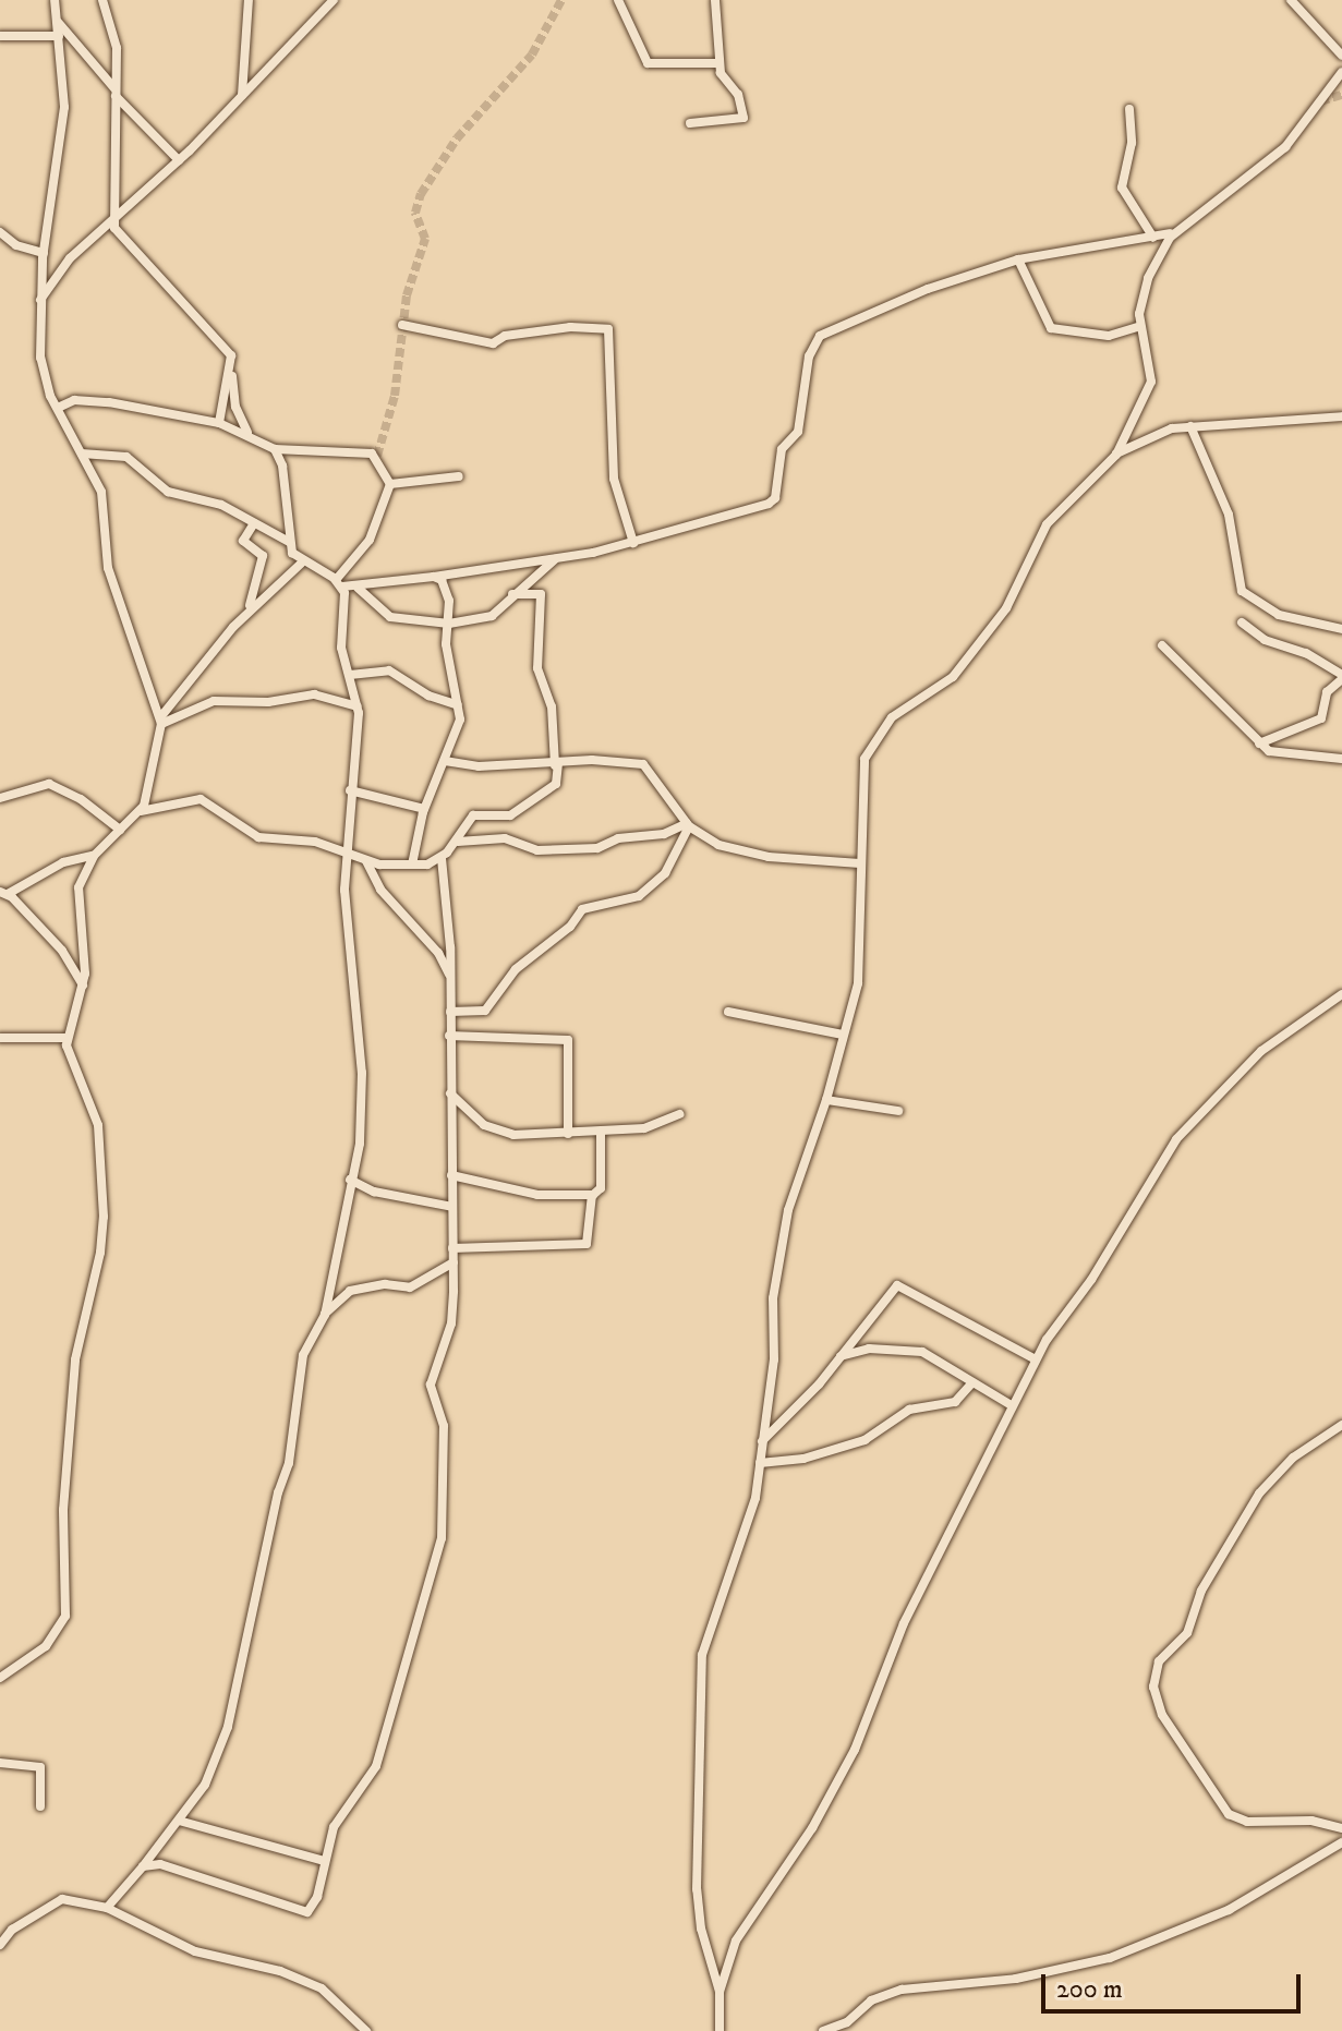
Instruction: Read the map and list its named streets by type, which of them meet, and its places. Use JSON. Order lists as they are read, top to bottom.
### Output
{
  "scale_bar": "200 m"
}
